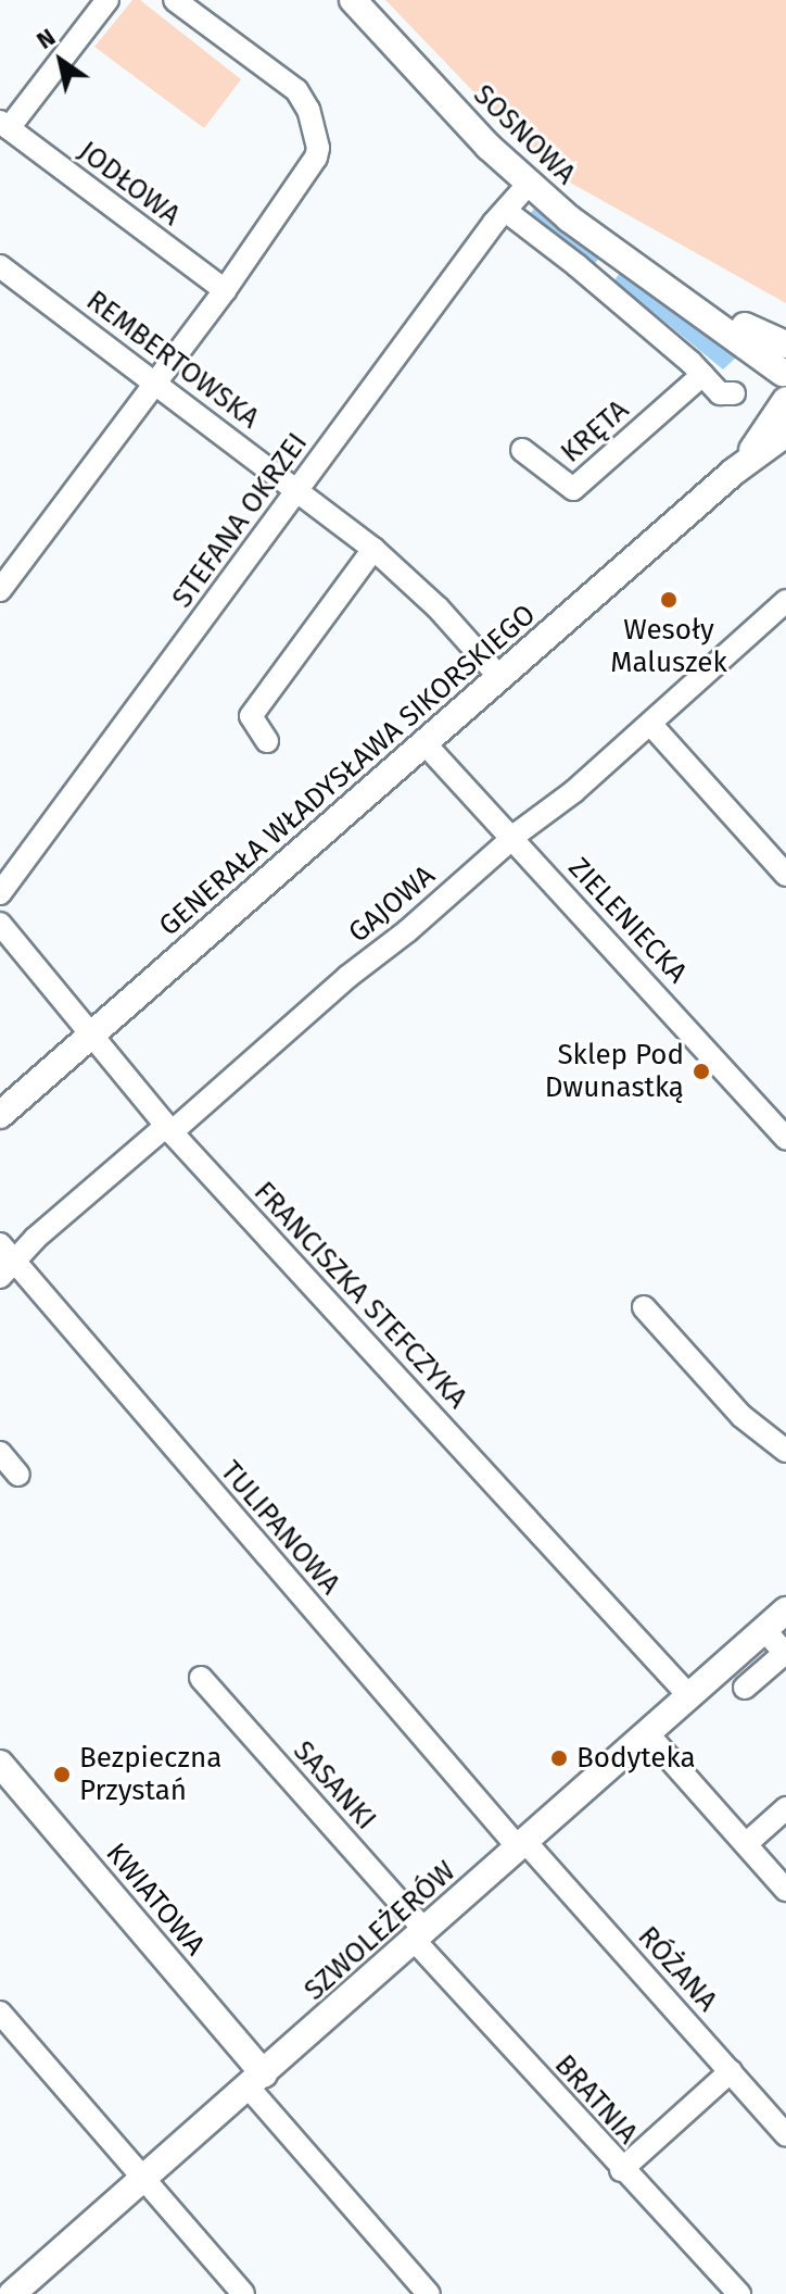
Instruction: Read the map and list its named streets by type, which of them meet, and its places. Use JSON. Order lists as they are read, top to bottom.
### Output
{
  "streets": {
    "street": [
      "SOSNOWA",
      "JODŁOWA",
      "REMBERTOWSKA",
      "KRĘTA",
      "STEFANA OKRZEI",
      "GENERAŁA WŁADYSŁAWA SIKORSKIEGO",
      "GAJOWA",
      "ZIELENIECKA",
      "FRANCISZKA STEFCZYKA",
      "TULIPANOWA",
      "SASANKI",
      "KWIATOWA",
      "SZWOLEŻERÓW",
      "RÓŻANA",
      "BRATNIA"
    ]
  },
  "crossings": [
    ["SOSNOWA", "STEFANA OKRZEI"],
    ["REMBERTOWSKA", "STEFANA OKRZEI"],
    ["REMBERTOWSKA", "GENERAŁA WŁADYSŁAWA SIKORSKIEGO"],
    ["GENERAŁA WŁADYSŁAWA SIKORSKIEGO", "ZIELENIECKA"],
    ["GENERAŁA WŁADYSŁAWA SIKORSKIEGO", "FRANCISZKA STEFCZYKA"],
    ["GAJOWA", "ZIELENIECKA"],
    ["GAJOWA", "FRANCISZKA STEFCZYKA"],
    ["GAJOWA", "TULIPANOWA"],
    ["FRANCISZKA STEFCZYKA", "SZWOLEŻERÓW"],
    ["TULIPANOWA", "SZWOLEŻERÓW"],
    ["TULIPANOWA", "RÓŻANA"],
    ["SASANKI", "SZWOLEŻERÓW"],
    ["SASANKI", "BRATNIA"],
    ["KWIATOWA", "SZWOLEŻERÓW"],
    ["SZWOLEŻERÓW", "RÓŻANA"],
    ["SZWOLEŻERÓW", "BRATNIA"]
  ],
  "places": [
    "Wesoły Maluszek",
    "Sklep Pod Dwunastką",
    "Bodyteka",
    "Bezpieczna Przystań"
  ],
  "north": "top left"
}
